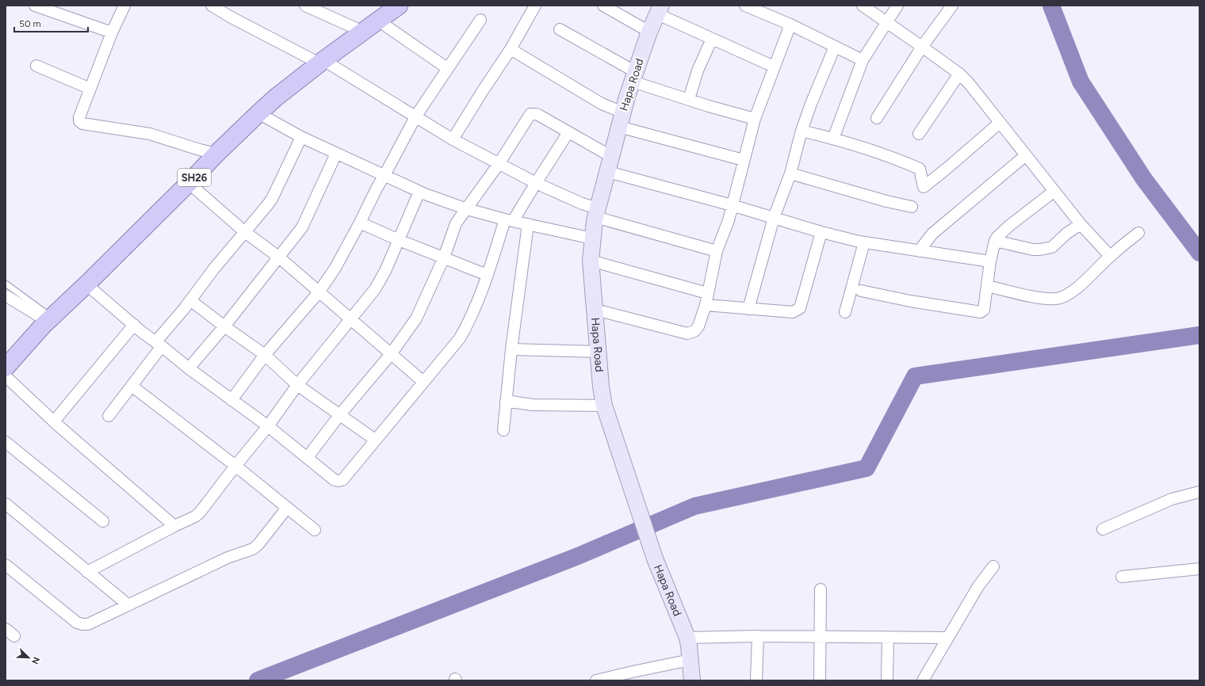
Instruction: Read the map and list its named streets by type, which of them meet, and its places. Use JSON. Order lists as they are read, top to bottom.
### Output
{
  "streets": {
    "main road": ["SH26"],
    "street": ["Hapa Road"]
  },
  "scale_bar": "50 m",
  "north": "bottom right"
}
